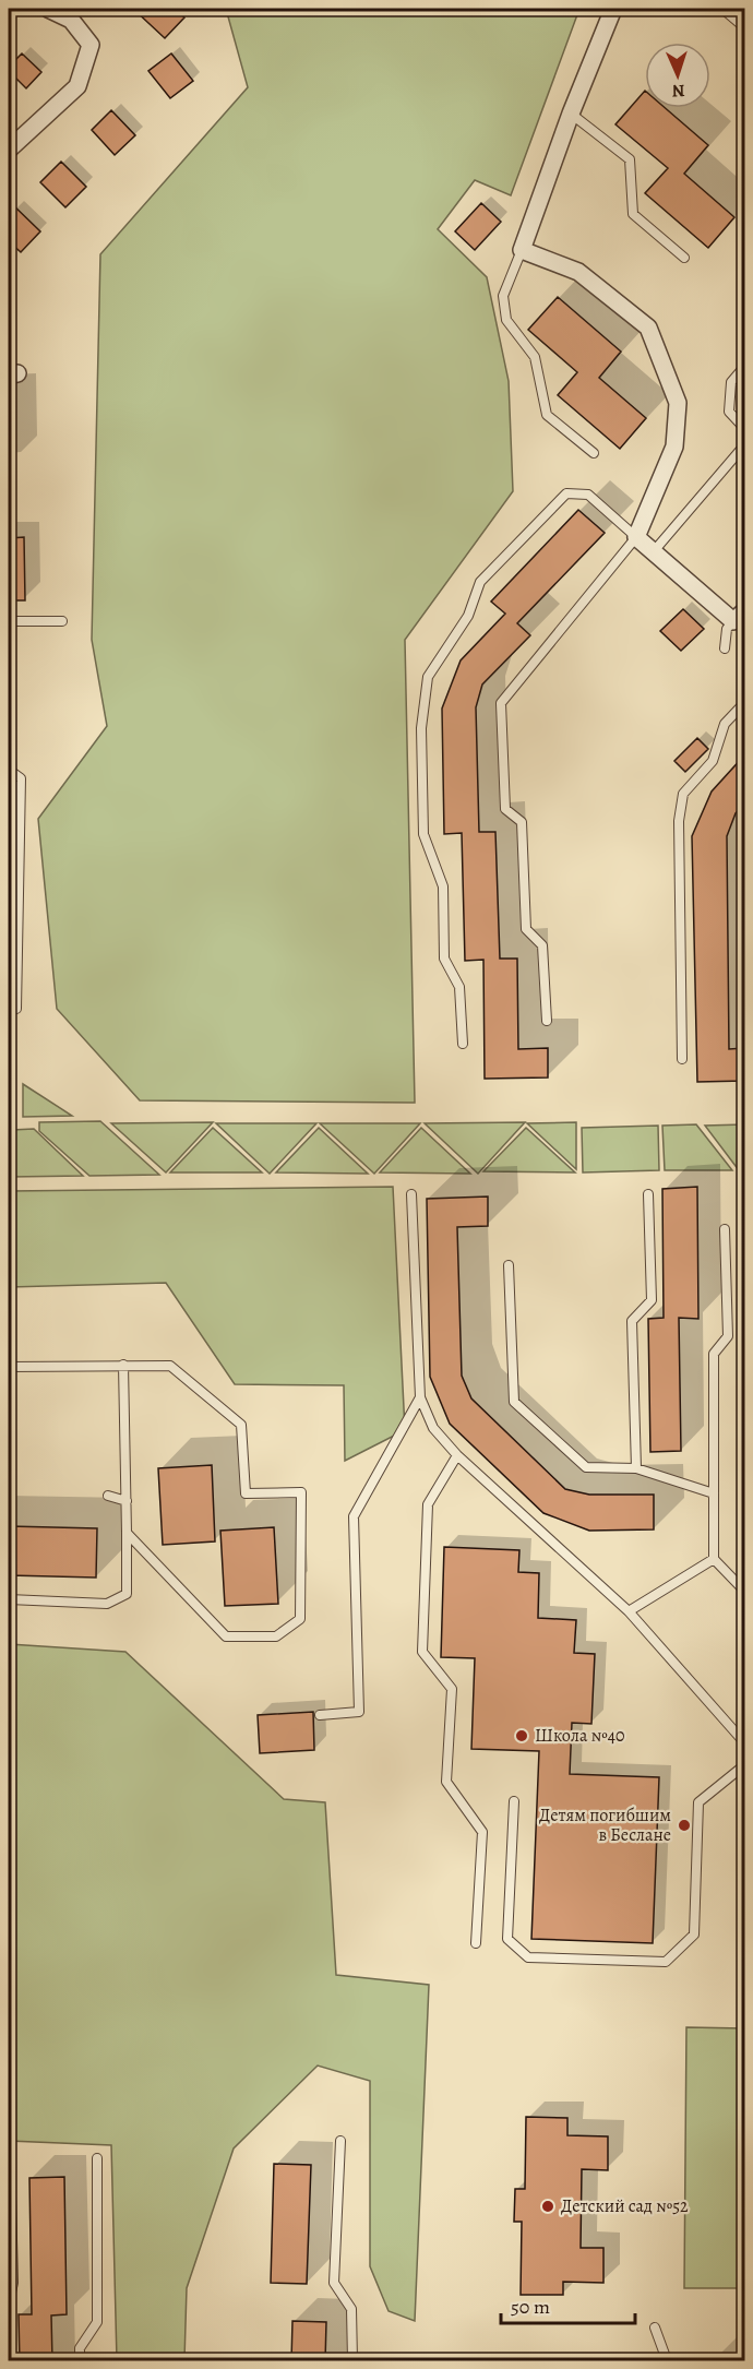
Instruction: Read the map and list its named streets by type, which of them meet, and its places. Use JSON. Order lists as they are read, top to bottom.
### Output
{
  "places": ["Школа №40", "Детям погибшим в Беслане", "Детский сад №52"],
  "scale_bar": "50 m",
  "north": "bottom"
}
